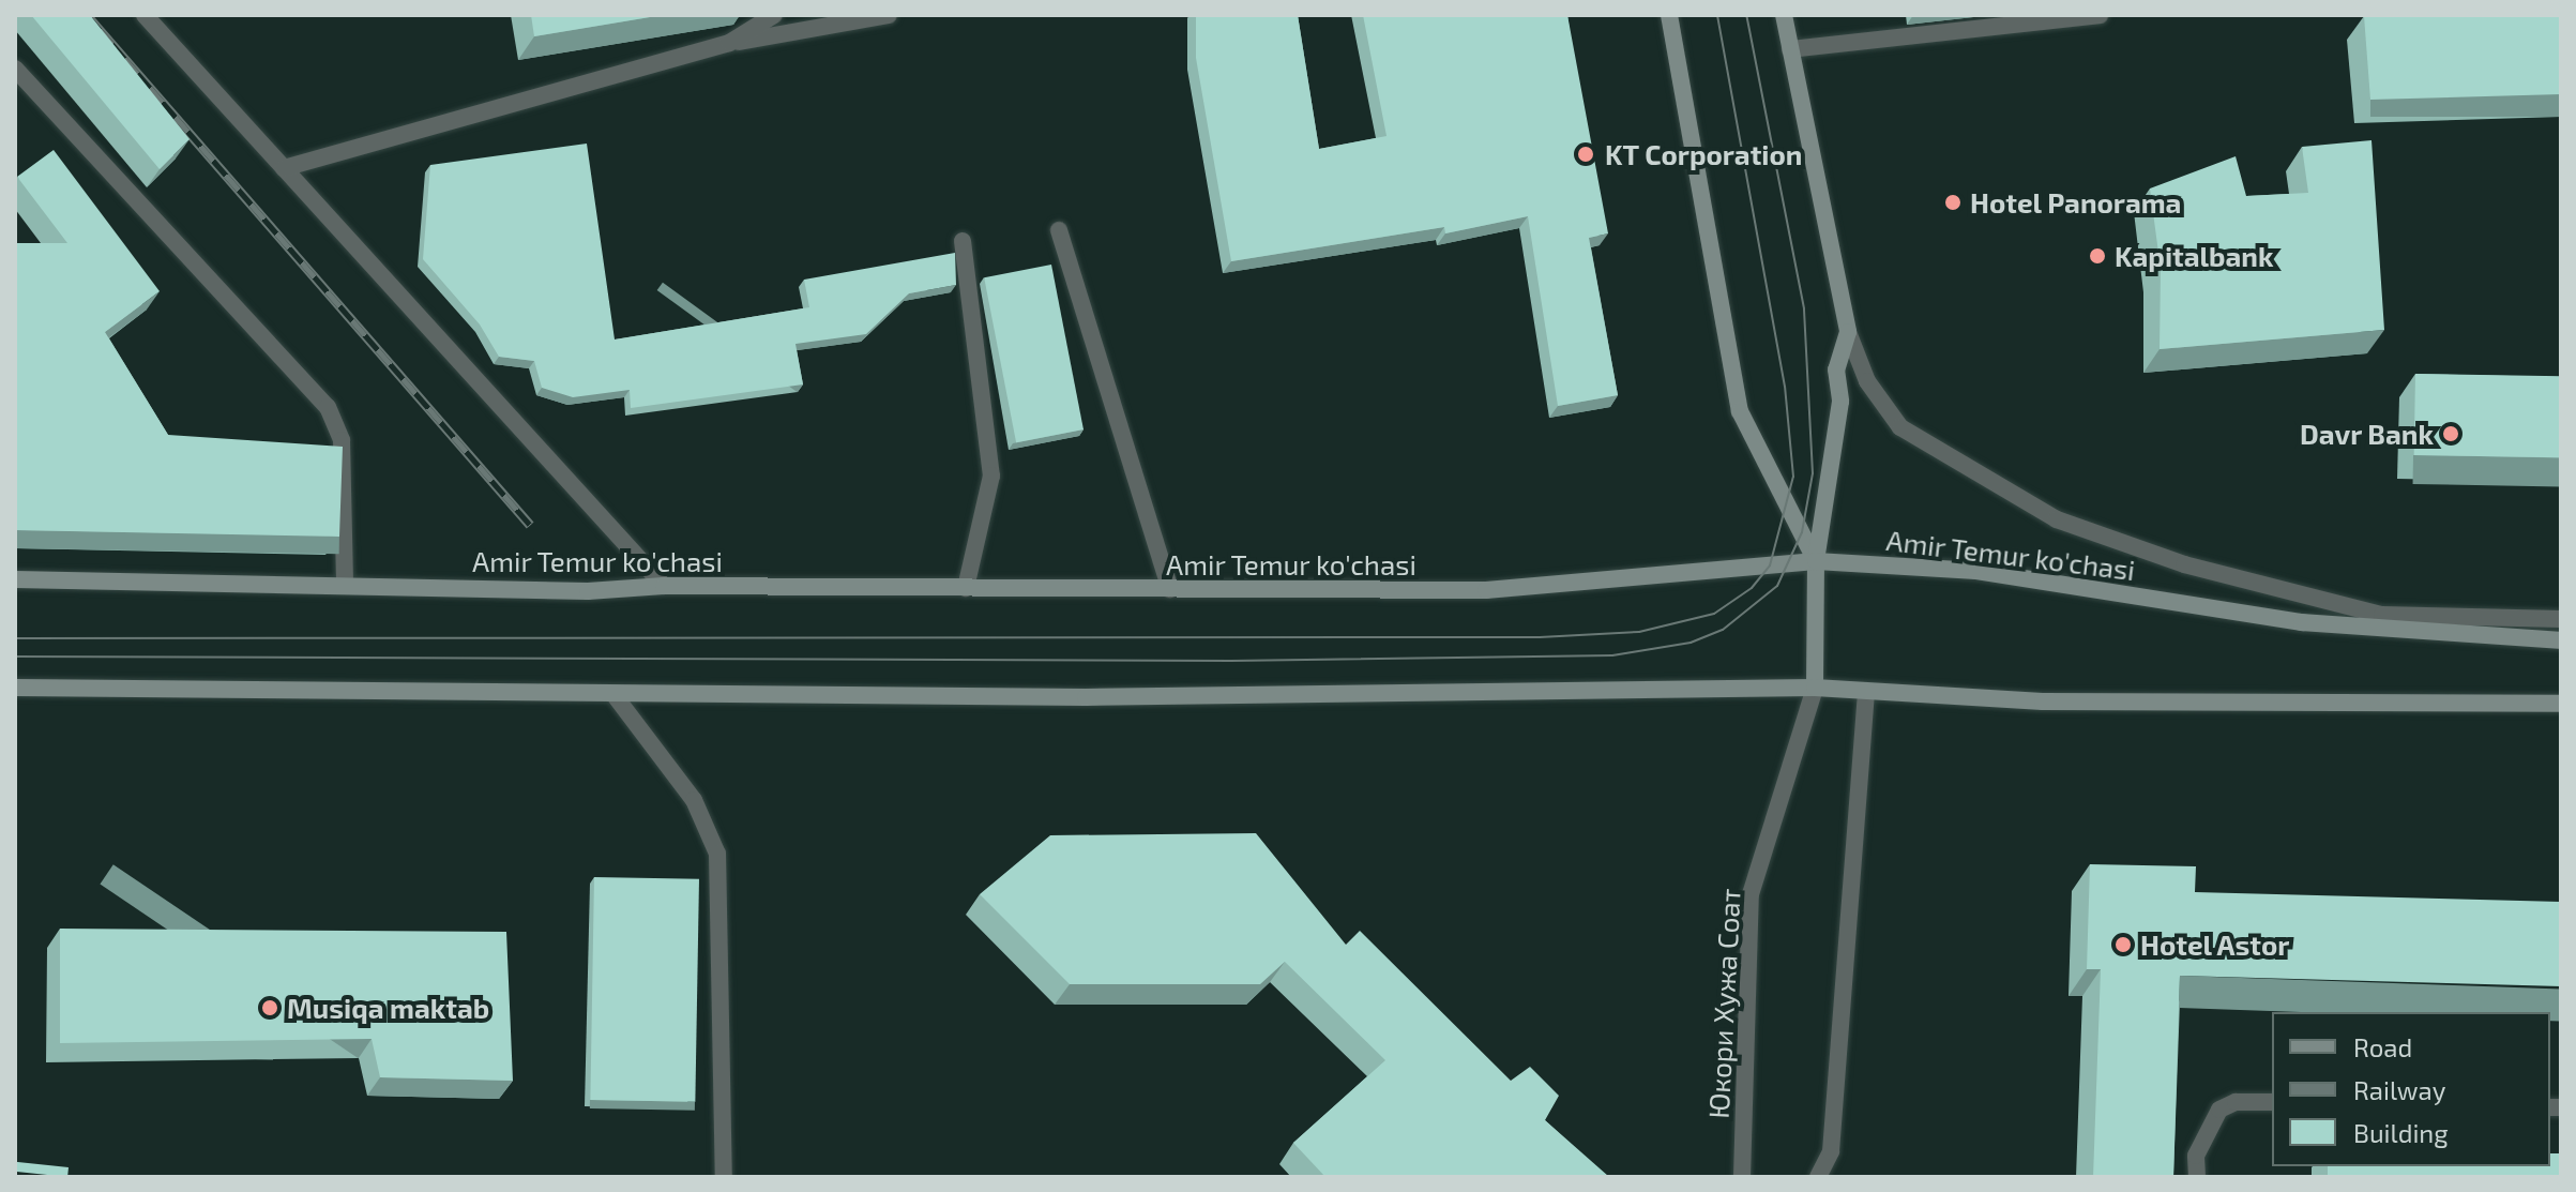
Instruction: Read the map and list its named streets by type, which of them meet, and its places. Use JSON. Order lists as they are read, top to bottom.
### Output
{
  "streets": {
    "main road": ["Amir Temur ko'chasi"],
    "street": ["Юкори Хужа Соат"]
  },
  "places": [
    "KT Corporation",
    "Hotel Panorama",
    "Kapitalbank",
    "Davr Bank",
    "Hotel Astor",
    "Musiqa maktab"
  ],
  "legend": ["Road", "Railway", "Building"]
}
